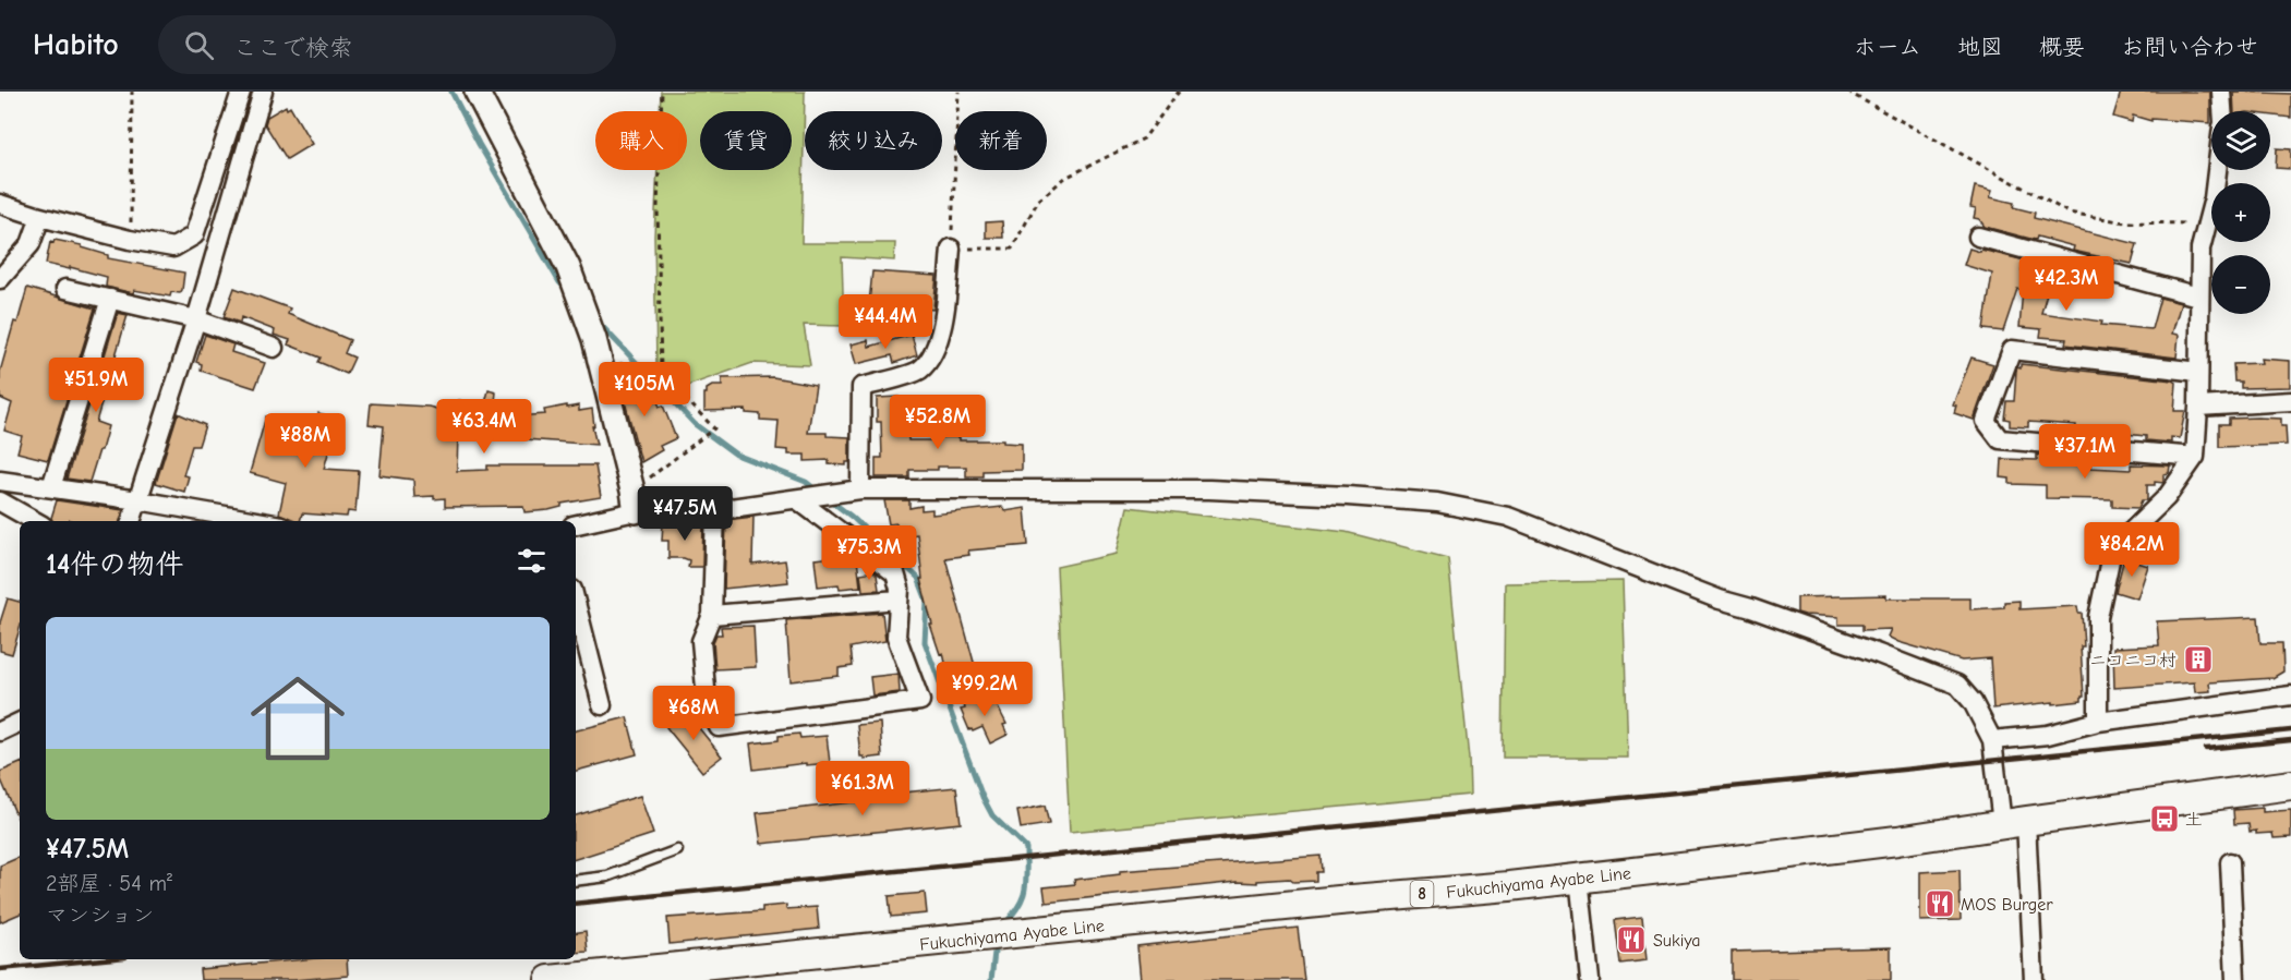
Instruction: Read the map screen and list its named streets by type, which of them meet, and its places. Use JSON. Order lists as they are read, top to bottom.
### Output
{
  "streets": {
    "main road": ["Fukuchiyama Ayabe Line", "8"]
  },
  "places": {
    "building": ["ニコニコ村"],
    "bus stop": ["土"],
    "restaurant": ["MOS Burger", "Sukiya"]
  },
  "page": {
    "header": "Habito",
    "search": "ここで検索",
    "nav": [
      "ホーム",
      "地図",
      "概要",
      "お問い合わせ"
    ],
    "map_buttons": ["+", "−"],
    "chip": [
      "購入",
      "賃貸",
      "絞り込み",
      "新着"
    ],
    "price": [
      "¥42.3M",
      "¥44.4M",
      "¥51.9M",
      "¥105M",
      "¥52.8M",
      "¥63.4M",
      "¥88M",
      "¥37.1M",
      "¥47.5M",
      "¥84.2M",
      "¥75.3M",
      "¥99.2M",
      "¥68M",
      "¥61.3M"
    ],
    "heading": "14件の物件",
    "list": [
      {
        "name": "¥47.5M",
        "note": "2部屋 · 54 m² · マンション"
      }
    ]
  }
}
